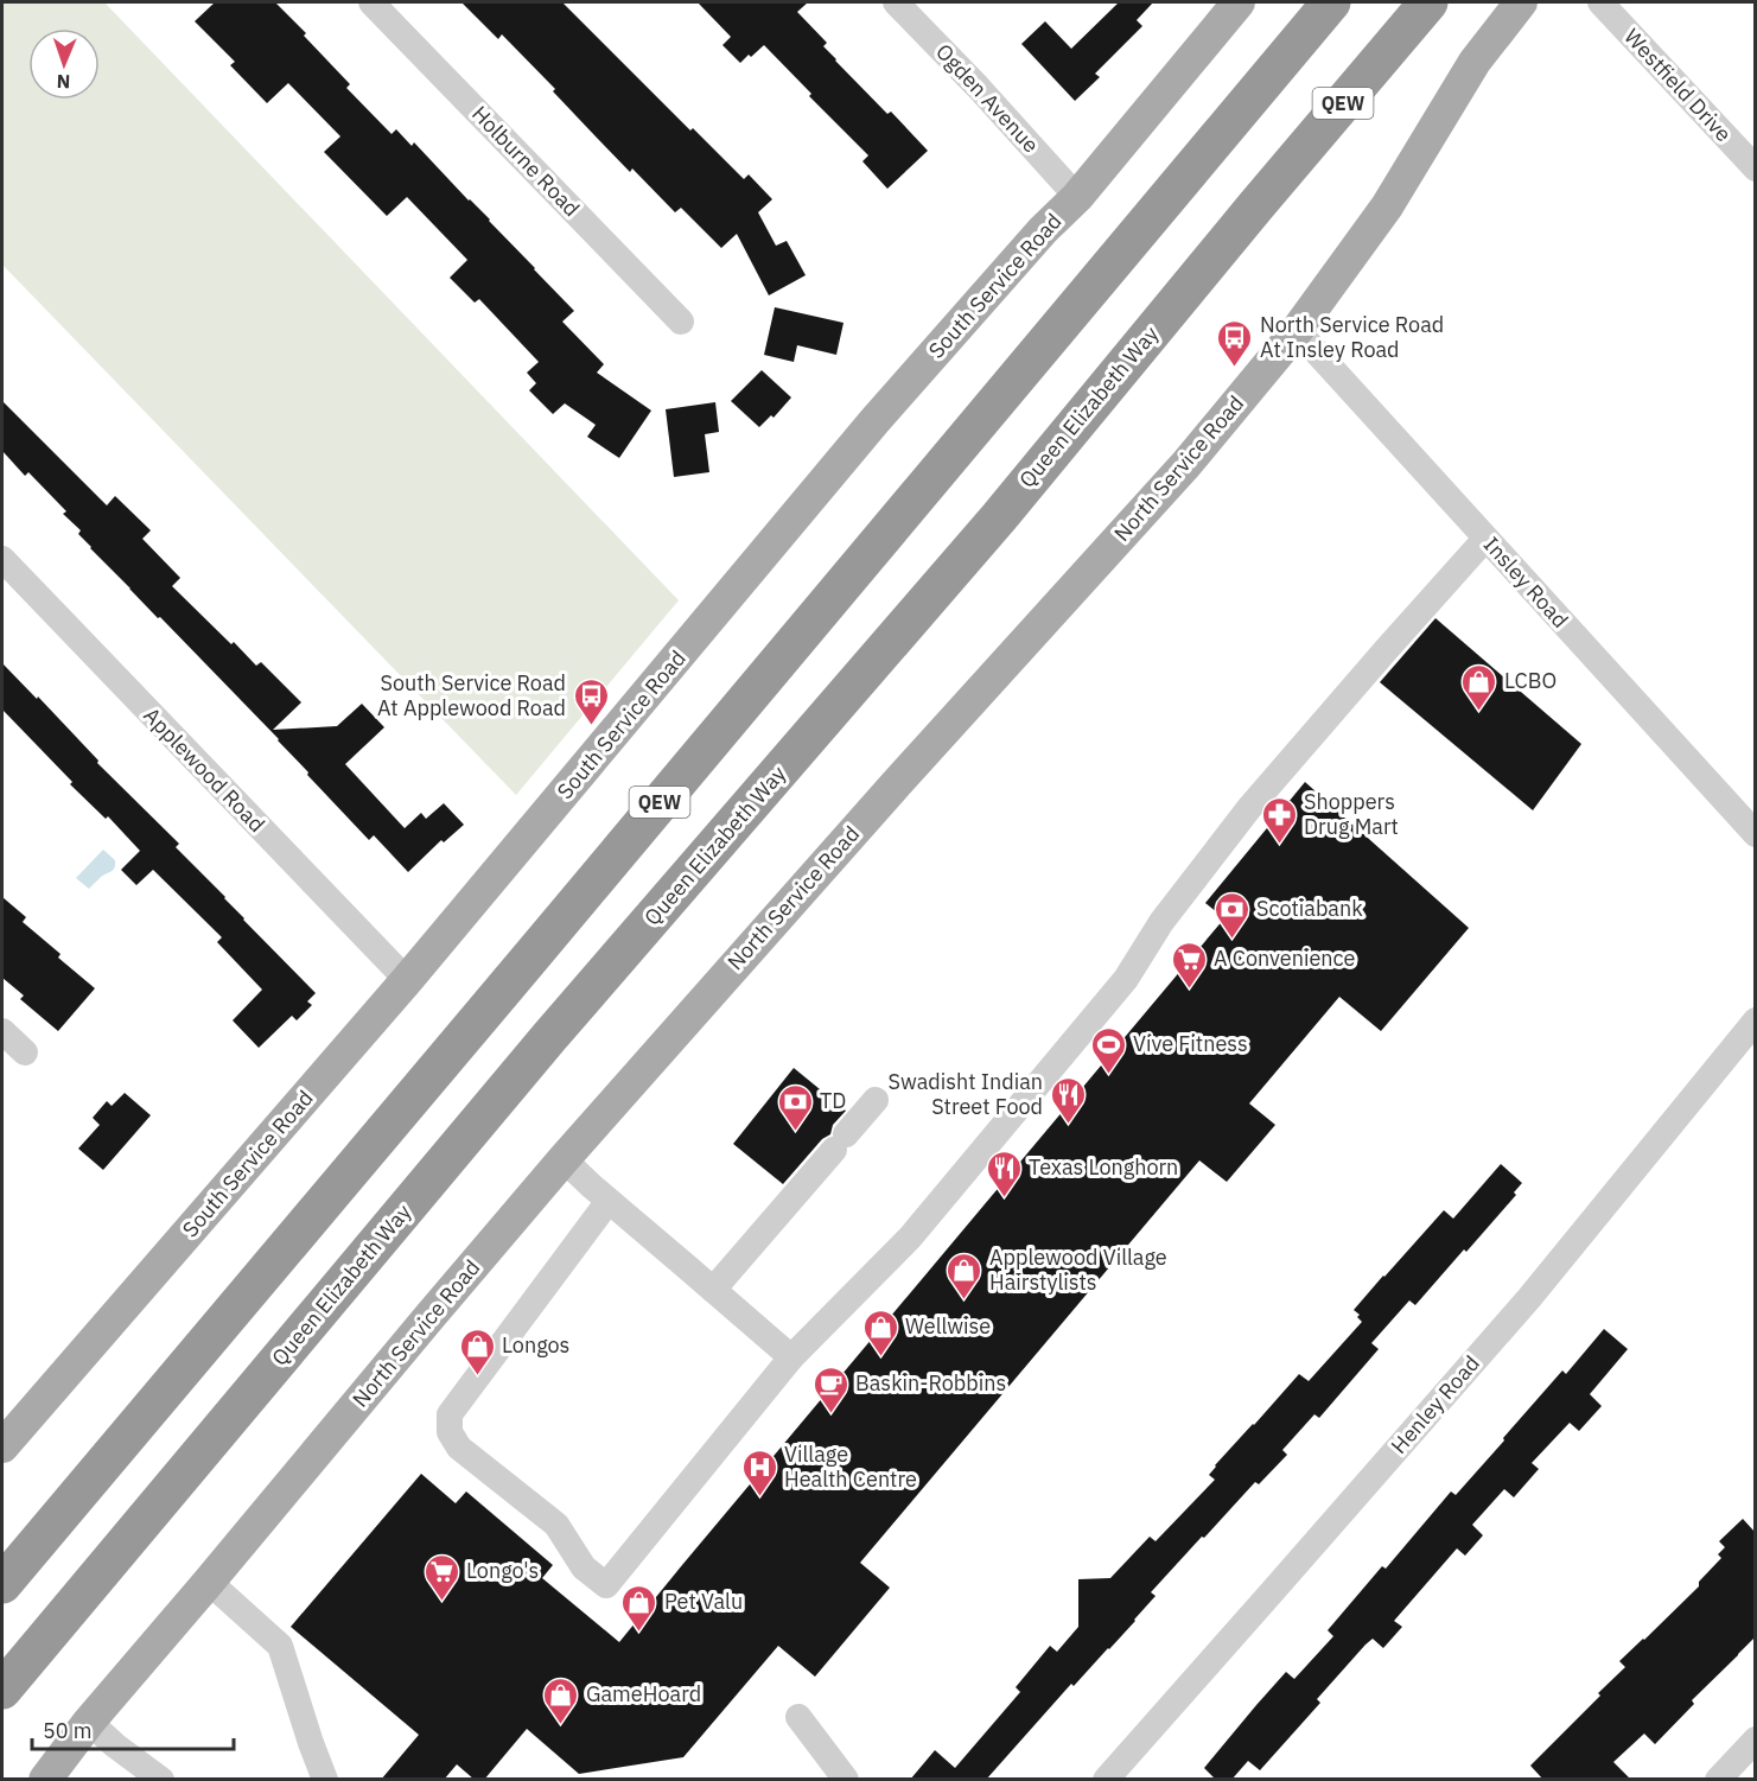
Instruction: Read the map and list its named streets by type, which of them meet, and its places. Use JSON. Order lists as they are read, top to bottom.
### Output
{
  "streets": {
    "highway": ["QEW", "Queen Elizabeth Way"],
    "main road": ["South Service Road", "North Service Road"],
    "street": [
      "Westfield Drive",
      "Ogden Avenue",
      "Holburne Road",
      "Insley Road",
      "Applewood Road",
      "Henley Road"
    ]
  },
  "crossings": [
    ["Ogden Avenue", "South Service Road"],
    ["South Service Road", "Applewood Road"],
    ["North Service Road", "Insley Road"]
  ],
  "places": {
    "bus stop": ["North Service Road At Insley Road", "South Service Road At Applewood Road"],
    "shop": [
      "LCBO",
      "Applewood Village Hairstylists",
      "Wellwise",
      "Longos",
      "Pet Valu",
      "GameHoard"
    ],
    "pharmacy": ["Shoppers Drug Mart"],
    "bank": ["Scotiabank", "TD"],
    "supermarket": ["A Convenience", "Longo's"],
    "sports": ["Vive Fitness"],
    "restaurant": ["Swadisht Indian Street Food", "Texas Longhorn"],
    "cafe": ["Baskin-Robbins"],
    "hospital": ["Village Health Centre"]
  },
  "scale_bar": "50 m",
  "north": "bottom"
}
